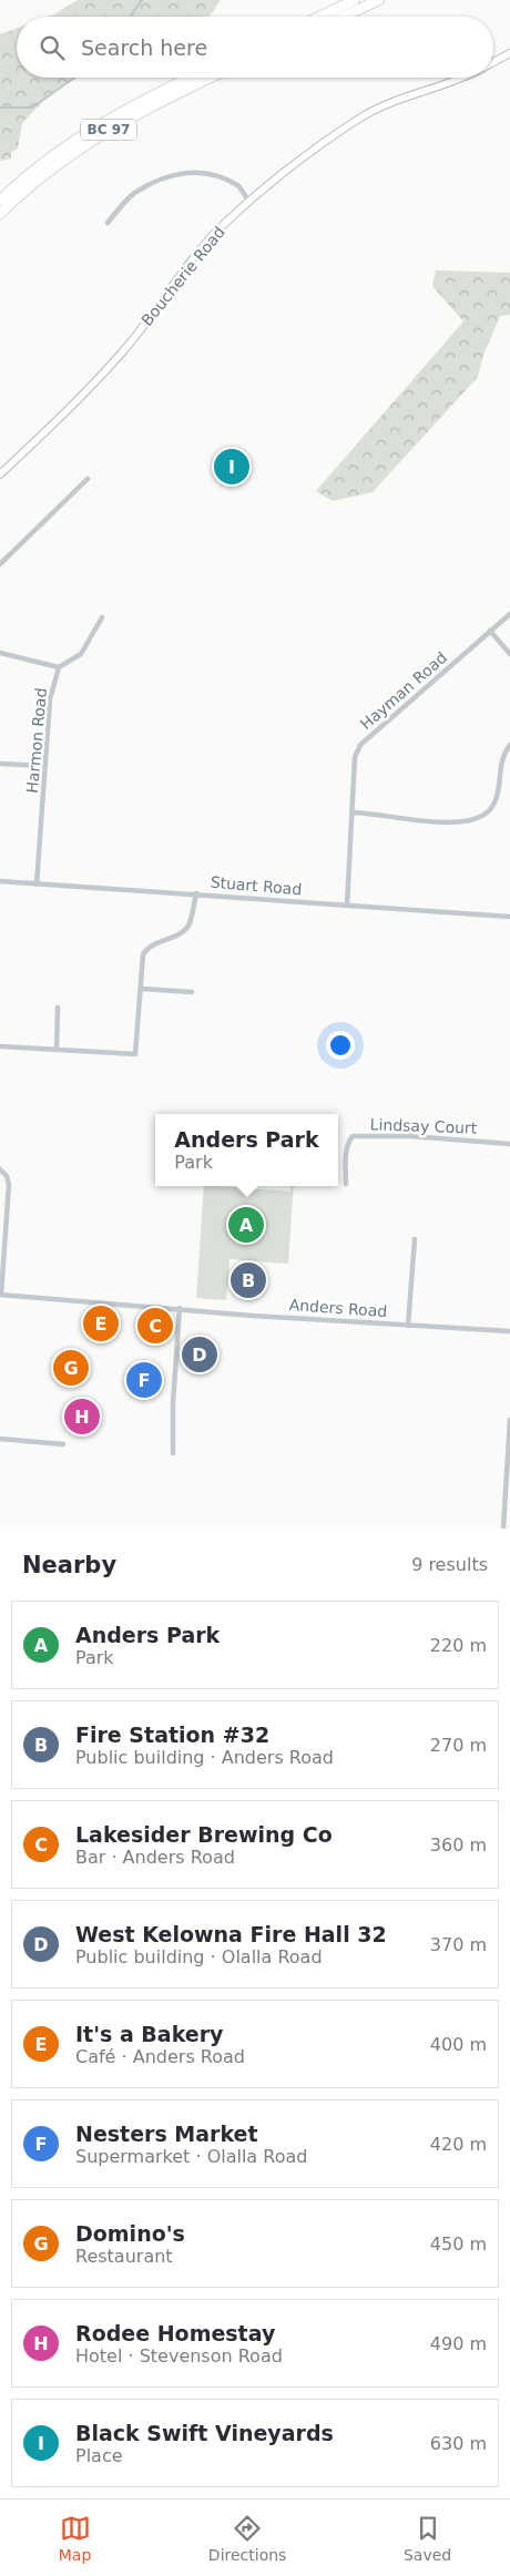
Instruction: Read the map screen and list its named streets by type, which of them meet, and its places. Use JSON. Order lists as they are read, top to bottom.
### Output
{
  "streets": {
    "highway": ["BC 97"],
    "main road": ["Boucherie Road"],
    "street": [
      "Hayman Road",
      "Harmon Road",
      "Stuart Road",
      "Lindsay Court",
      "Anders Road"
    ]
  },
  "crossings": [
    ["Hayman Road", "Stuart Road"],
    ["Harmon Road", "Stuart Road"]
  ],
  "page": {
    "search": "Search here",
    "pins": [
      "I",
      "A",
      "B",
      "E",
      "C",
      "D",
      "G",
      "F",
      "H"
    ],
    "popup": ["Anders Park", "Park"],
    "heading": ["Nearby", "9 results"],
    "list": [
      {
        "mark": "A",
        "name": "Anders Park",
        "note": "Park",
        "value": "220 m"
      },
      {
        "mark": "B",
        "name": "Fire Station #32",
        "note": "Public building · Anders Road",
        "value": "270 m"
      },
      {
        "mark": "C",
        "name": "Lakesider Brewing Co",
        "note": "Bar · Anders Road",
        "value": "360 m"
      },
      {
        "mark": "D",
        "name": "West Kelowna Fire Hall 32",
        "note": "Public building · Olalla Road",
        "value": "370 m"
      },
      {
        "mark": "E",
        "name": "It's a Bakery",
        "note": "Café · Anders Road",
        "value": "400 m"
      },
      {
        "mark": "F",
        "name": "Nesters Market",
        "note": "Supermarket · Olalla Road",
        "value": "420 m"
      },
      {
        "mark": "G",
        "name": "Domino's",
        "note": "Restaurant",
        "value": "450 m"
      },
      {
        "mark": "H",
        "name": "Rodee Homestay",
        "note": "Hotel · Stevenson Road",
        "value": "490 m"
      },
      {
        "mark": "I",
        "name": "Black Swift Vineyards",
        "note": "Place",
        "value": "630 m"
      }
    ],
    "nav": ["Map", "Directions", "Saved"]
  }
}
